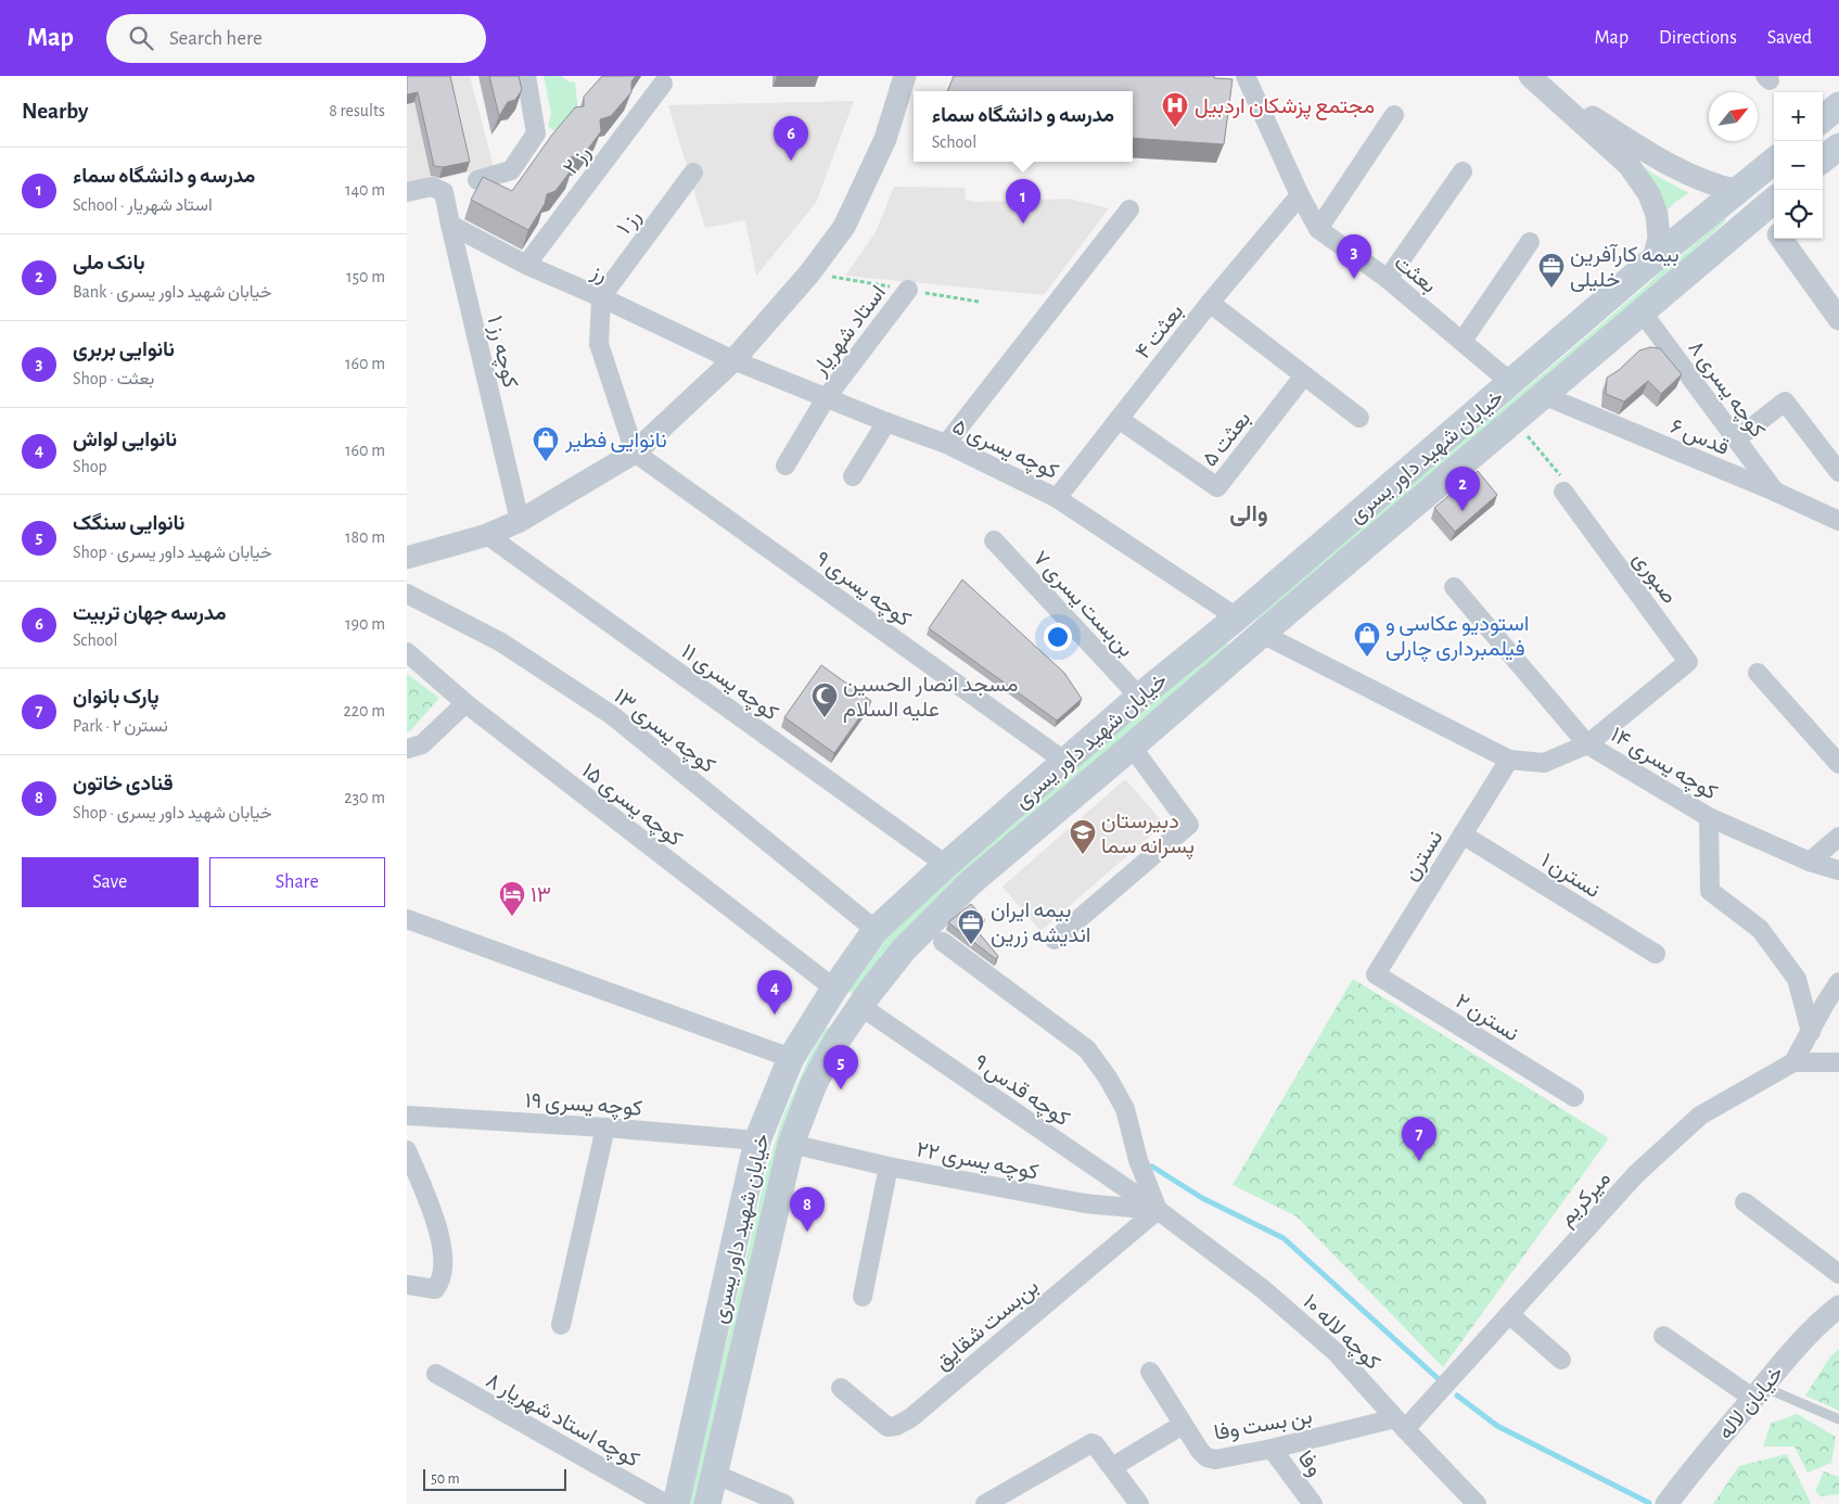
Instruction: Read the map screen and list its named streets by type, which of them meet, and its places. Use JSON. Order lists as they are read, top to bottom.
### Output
{
  "streets": {
    "main road": ["خیابان شهید داور یسری"],
    "street": [
      "رز ۲",
      "رز ۱",
      "رز",
      "بعثت",
      "استاد شهریار",
      "بعثت ۴",
      "کوچه رز ۱",
      "کوچه یسری ۸",
      "قدس ۶",
      "بعثت ۵",
      "کوچه یسری ۵",
      "صبوری",
      "کوچه یسری ۹",
      "بن‌بست یسری ۷",
      "کوچه یسری ۱۱",
      "کوچه یسری ۱۳",
      "کوچه یسری ۱۴",
      "کوچه یسری ۱۵",
      "نسترن",
      "نسترن ۱",
      "نسترن ۲",
      "کوچه قدس ۹",
      "کوچه یسری ۱۹",
      "کوچه یسری ۲۲",
      "میرکریم",
      "بن‌بست شقایق",
      "کوچه لاله ۱۰",
      "خیابان لاله",
      "کوچه استاد شهریار ۸",
      "بن بست وفا",
      "وفا"
    ]
  },
  "crossings": [
    ["رز ۲", "رز"],
    ["رز ۱", "رز"],
    ["رز", "کوچه رز ۱"],
    ["رز", "کوچه یسری ۵"],
    ["بعثت", "بعثت ۴"],
    ["بعثت", "خیابان شهید داور یسری"],
    ["استاد شهریار", "کوچه یسری ۵"],
    ["بعثت ۴", "بعثت ۵"],
    ["بعثت ۴", "کوچه یسری ۵"],
    ["کوچه یسری ۸", "قدس ۶"],
    ["کوچه یسری ۸", "خیابان شهید داور یسری"],
    ["قدس ۶", "خیابان شهید داور یسری"],
    ["کوچه یسری ۵", "خیابان شهید داور یسری"],
    ["خیابان شهید داور یسری", "کوچه یسری ۹"],
    ["خیابان شهید داور یسری", "بن‌بست یسری ۷"],
    ["خیابان شهید داور یسری", "کوچه یسری ۱۱"],
    ["خیابان شهید داور یسری", "کوچه یسری ۱۳"],
    ["خیابان شهید داور یسری", "کوچه یسری ۱۴"],
    ["خیابان شهید داور یسری", "کوچه یسری ۱۵"],
    ["خیابان شهید داور یسری", "کوچه قدس ۹"],
    ["خیابان شهید داور یسری", "کوچه یسری ۱۹"],
    ["خیابان شهید داور یسری", "کوچه یسری ۲۲"],
    ["صبوری", "کوچه یسری ۱۴"],
    ["کوچه یسری ۱۴", "نسترن"],
    ["نسترن", "نسترن ۱"],
    ["نسترن", "نسترن ۲"],
    ["کوچه قدس ۹", "کوچه یسری ۲۲"],
    ["کوچه قدس ۹", "بن‌بست شقایق"],
    ["کوچه قدس ۹", "کوچه لاله ۱۰"],
    ["کوچه یسری ۲۲", "بن‌بست شقایق"],
    ["کوچه یسری ۲۲", "کوچه لاله ۱۰"],
    ["میرکریم", "کوچه لاله ۱۰"],
    ["میرکریم", "بن بست وفا"],
    ["بن‌بست شقایق", "کوچه لاله ۱۰"],
    ["کوچه لاله ۱۰", "بن بست وفا"],
    ["بن بست وفا", "وفا"]
  ],
  "districts": ["والی"],
  "places": {
    "hospital": ["مجتمع پزشکان اردبیل"],
    "office": ["بیمه کارآفرین خلیلی", "بیمه ایران اندیشه زرین"],
    "shop": ["نانوایی فطیر", "استودیو عکاسی و فیلمبرداری چارلی"],
    "mosque": ["مسجد انصار الحسین علیه السلام"],
    "school or university": ["دبیرستان پسرانه سما"],
    "hotel": ["۱۳"]
  },
  "scale_bar": "50 m",
  "north": "top right",
  "page": {
    "header": "Map",
    "search": "Search here",
    "nav": ["Map", "Directions", "Saved"],
    "heading": ["Nearby", "8 results"],
    "popup": ["مدرسه و دانشگاه سماء", "School"],
    "map_buttons": ["+", "−"],
    "pins": [
      "6",
      "1",
      "3",
      "2",
      "4",
      "5",
      "7",
      "8"
    ],
    "list": [
      {
        "mark": "1",
        "name": "مدرسه و دانشگاه سماء",
        "note": "School · استاد شهریار",
        "value": "140 m"
      },
      {
        "mark": "2",
        "name": "بانک ملی",
        "note": "Bank · خیابان شهید داور یسری",
        "value": "150 m"
      },
      {
        "mark": "3",
        "name": "نانوایی بربری",
        "note": "Shop · بعثت",
        "value": "160 m"
      },
      {
        "mark": "4",
        "name": "نانوایی لواش",
        "note": "Shop",
        "value": "160 m"
      },
      {
        "mark": "5",
        "name": "نانوایی سنگک",
        "note": "Shop · خیابان شهید داور یسری",
        "value": "180 m"
      },
      {
        "mark": "6",
        "name": "مدرسه جهان تربیت",
        "note": "School",
        "value": "190 m"
      },
      {
        "mark": "7",
        "name": "پارک بانوان",
        "note": "Park · نسترن ۲",
        "value": "220 m"
      },
      {
        "mark": "8",
        "name": "قنادی خاتون",
        "note": "Shop · خیابان شهید داور یسری",
        "value": "230 m"
      }
    ],
    "buttons": ["Save", "Share"],
    "scale": "50 m"
  }
}
